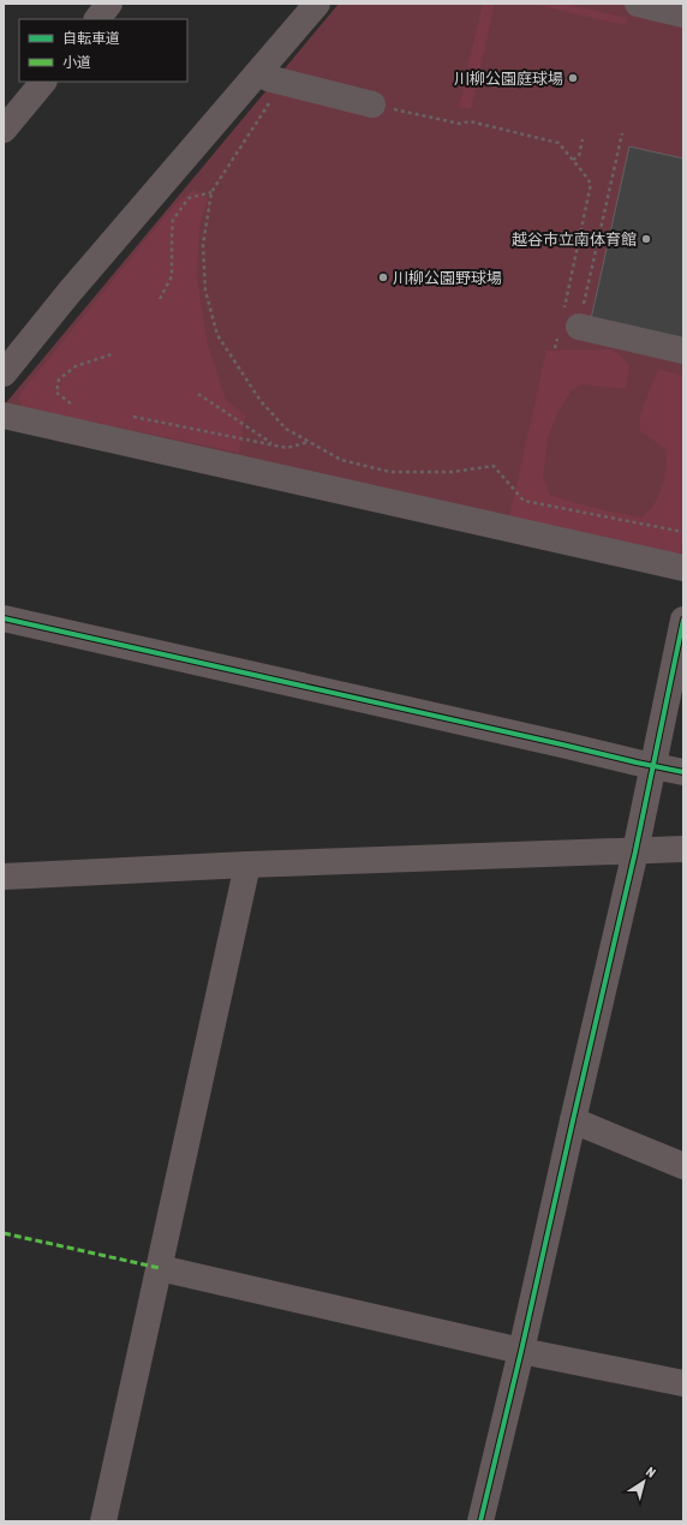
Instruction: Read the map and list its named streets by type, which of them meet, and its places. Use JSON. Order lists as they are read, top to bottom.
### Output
{
  "places": ["川柳公園庭球場", "越谷市立南体育館", "川柳公園野球場"],
  "legend": ["自転車道", "小道"],
  "north": "top right"
}
